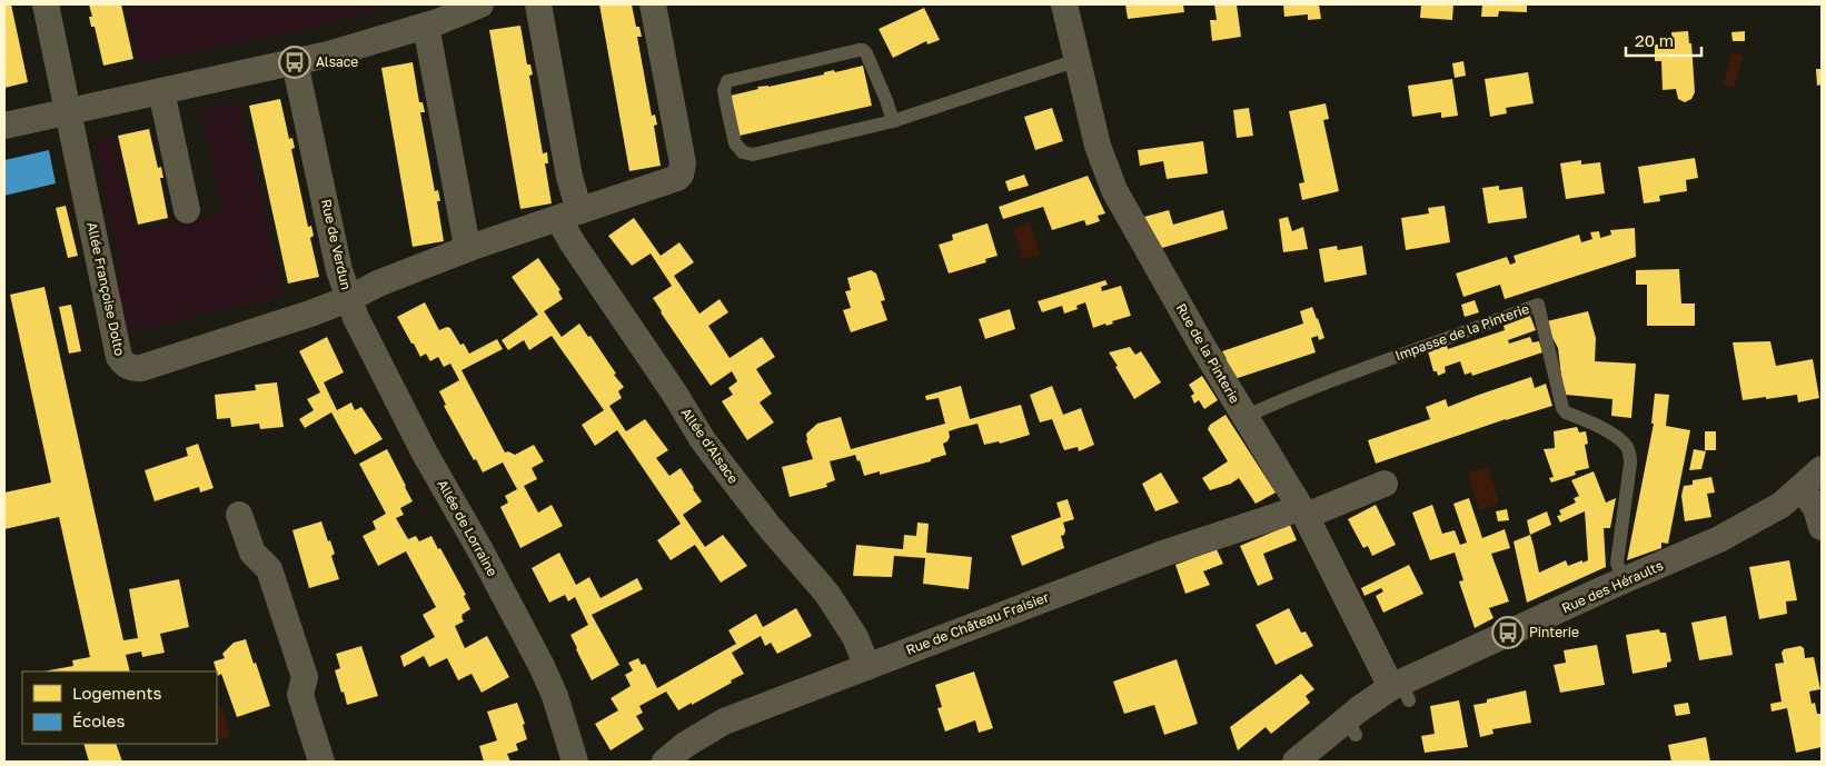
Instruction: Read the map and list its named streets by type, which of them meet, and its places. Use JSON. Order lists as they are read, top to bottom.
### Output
{
  "streets": {
    "street": [
      "Rue de Verdun",
      "Allée Françoise Dolto",
      "Rue de la Pinterie",
      "Allée d'Alsace",
      "Allée de Lorraine",
      "Rue des Héraults",
      "Rue de Château Fraisier"
    ],
    "lane": ["Impasse de la Pinterie"]
  },
  "crossings": [
    ["Rue de Verdun", "Allée Françoise Dolto"],
    ["Rue de Verdun", "Allée d'Alsace"],
    ["Rue de Verdun", "Allée de Lorraine"],
    ["Allée Françoise Dolto", "Allée de Lorraine"],
    ["Impasse de la Pinterie", "Rue de la Pinterie"],
    ["Impasse de la Pinterie", "Rue des Héraults"],
    ["Rue de la Pinterie", "Rue des Héraults"],
    ["Rue de la Pinterie", "Rue de Château Fraisier"],
    ["Allée d'Alsace", "Rue de Château Fraisier"]
  ],
  "places": {
    "bus stop": ["Alsace", "Pinterie"]
  },
  "legend": ["Logements", "Écoles"],
  "scale_bar": "20 m"
}
